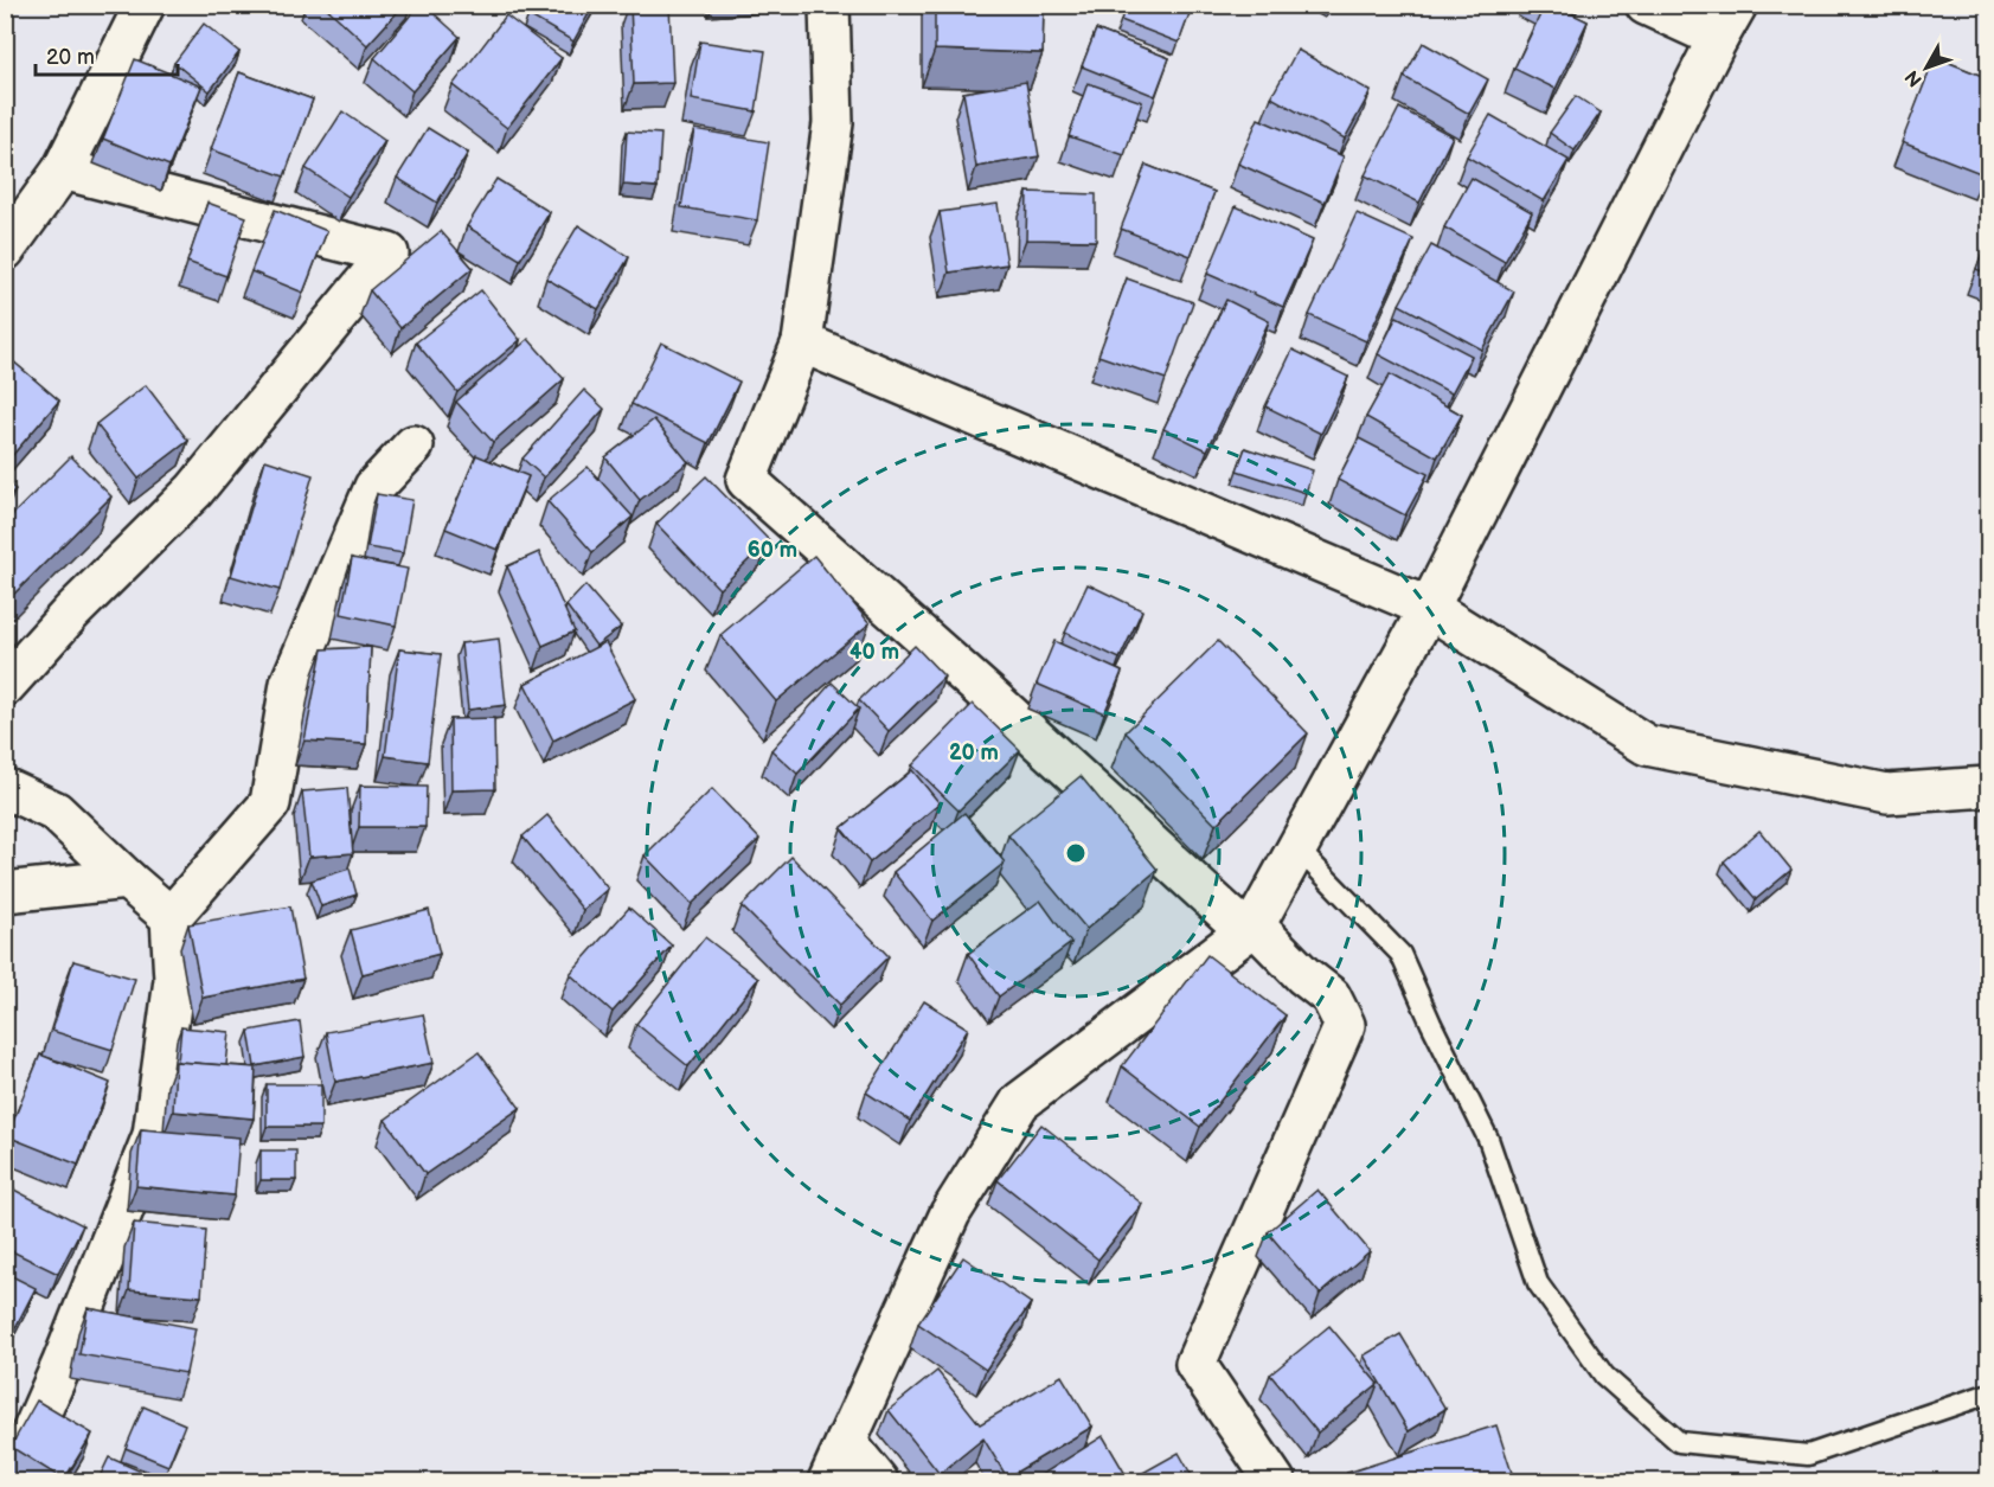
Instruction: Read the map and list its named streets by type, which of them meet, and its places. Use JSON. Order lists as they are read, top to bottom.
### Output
{
  "scale_bar": "20 m",
  "north": "bottom left",
  "rings": ["60 m", "40 m", "20 m"]
}
